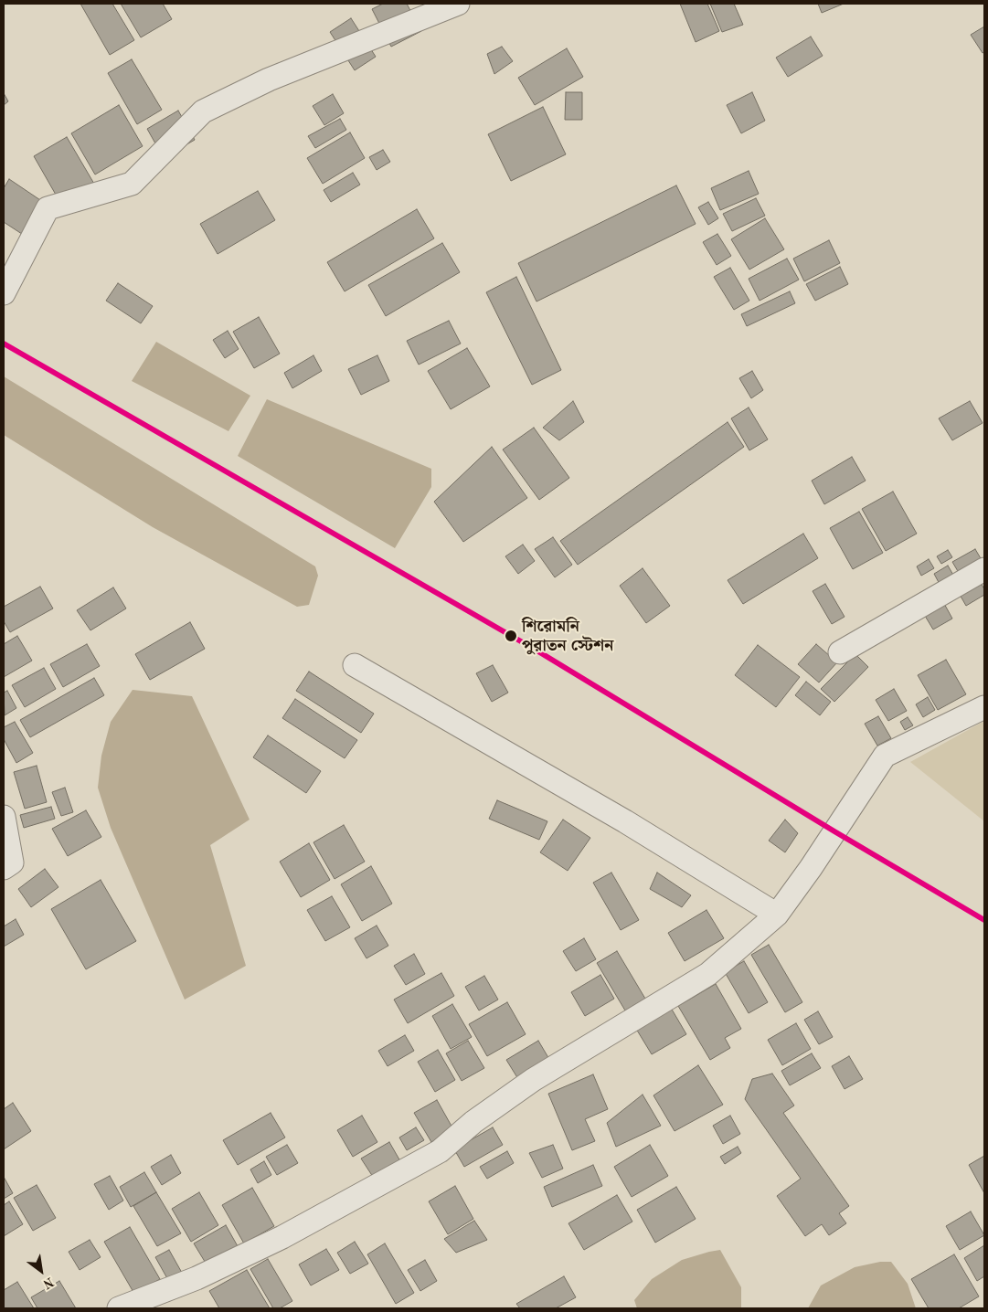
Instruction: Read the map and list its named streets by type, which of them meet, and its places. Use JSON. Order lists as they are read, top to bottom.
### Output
{
  "places": ["শিরোমনি পুরাতন স্টেশন"],
  "north": "bottom right"
}
